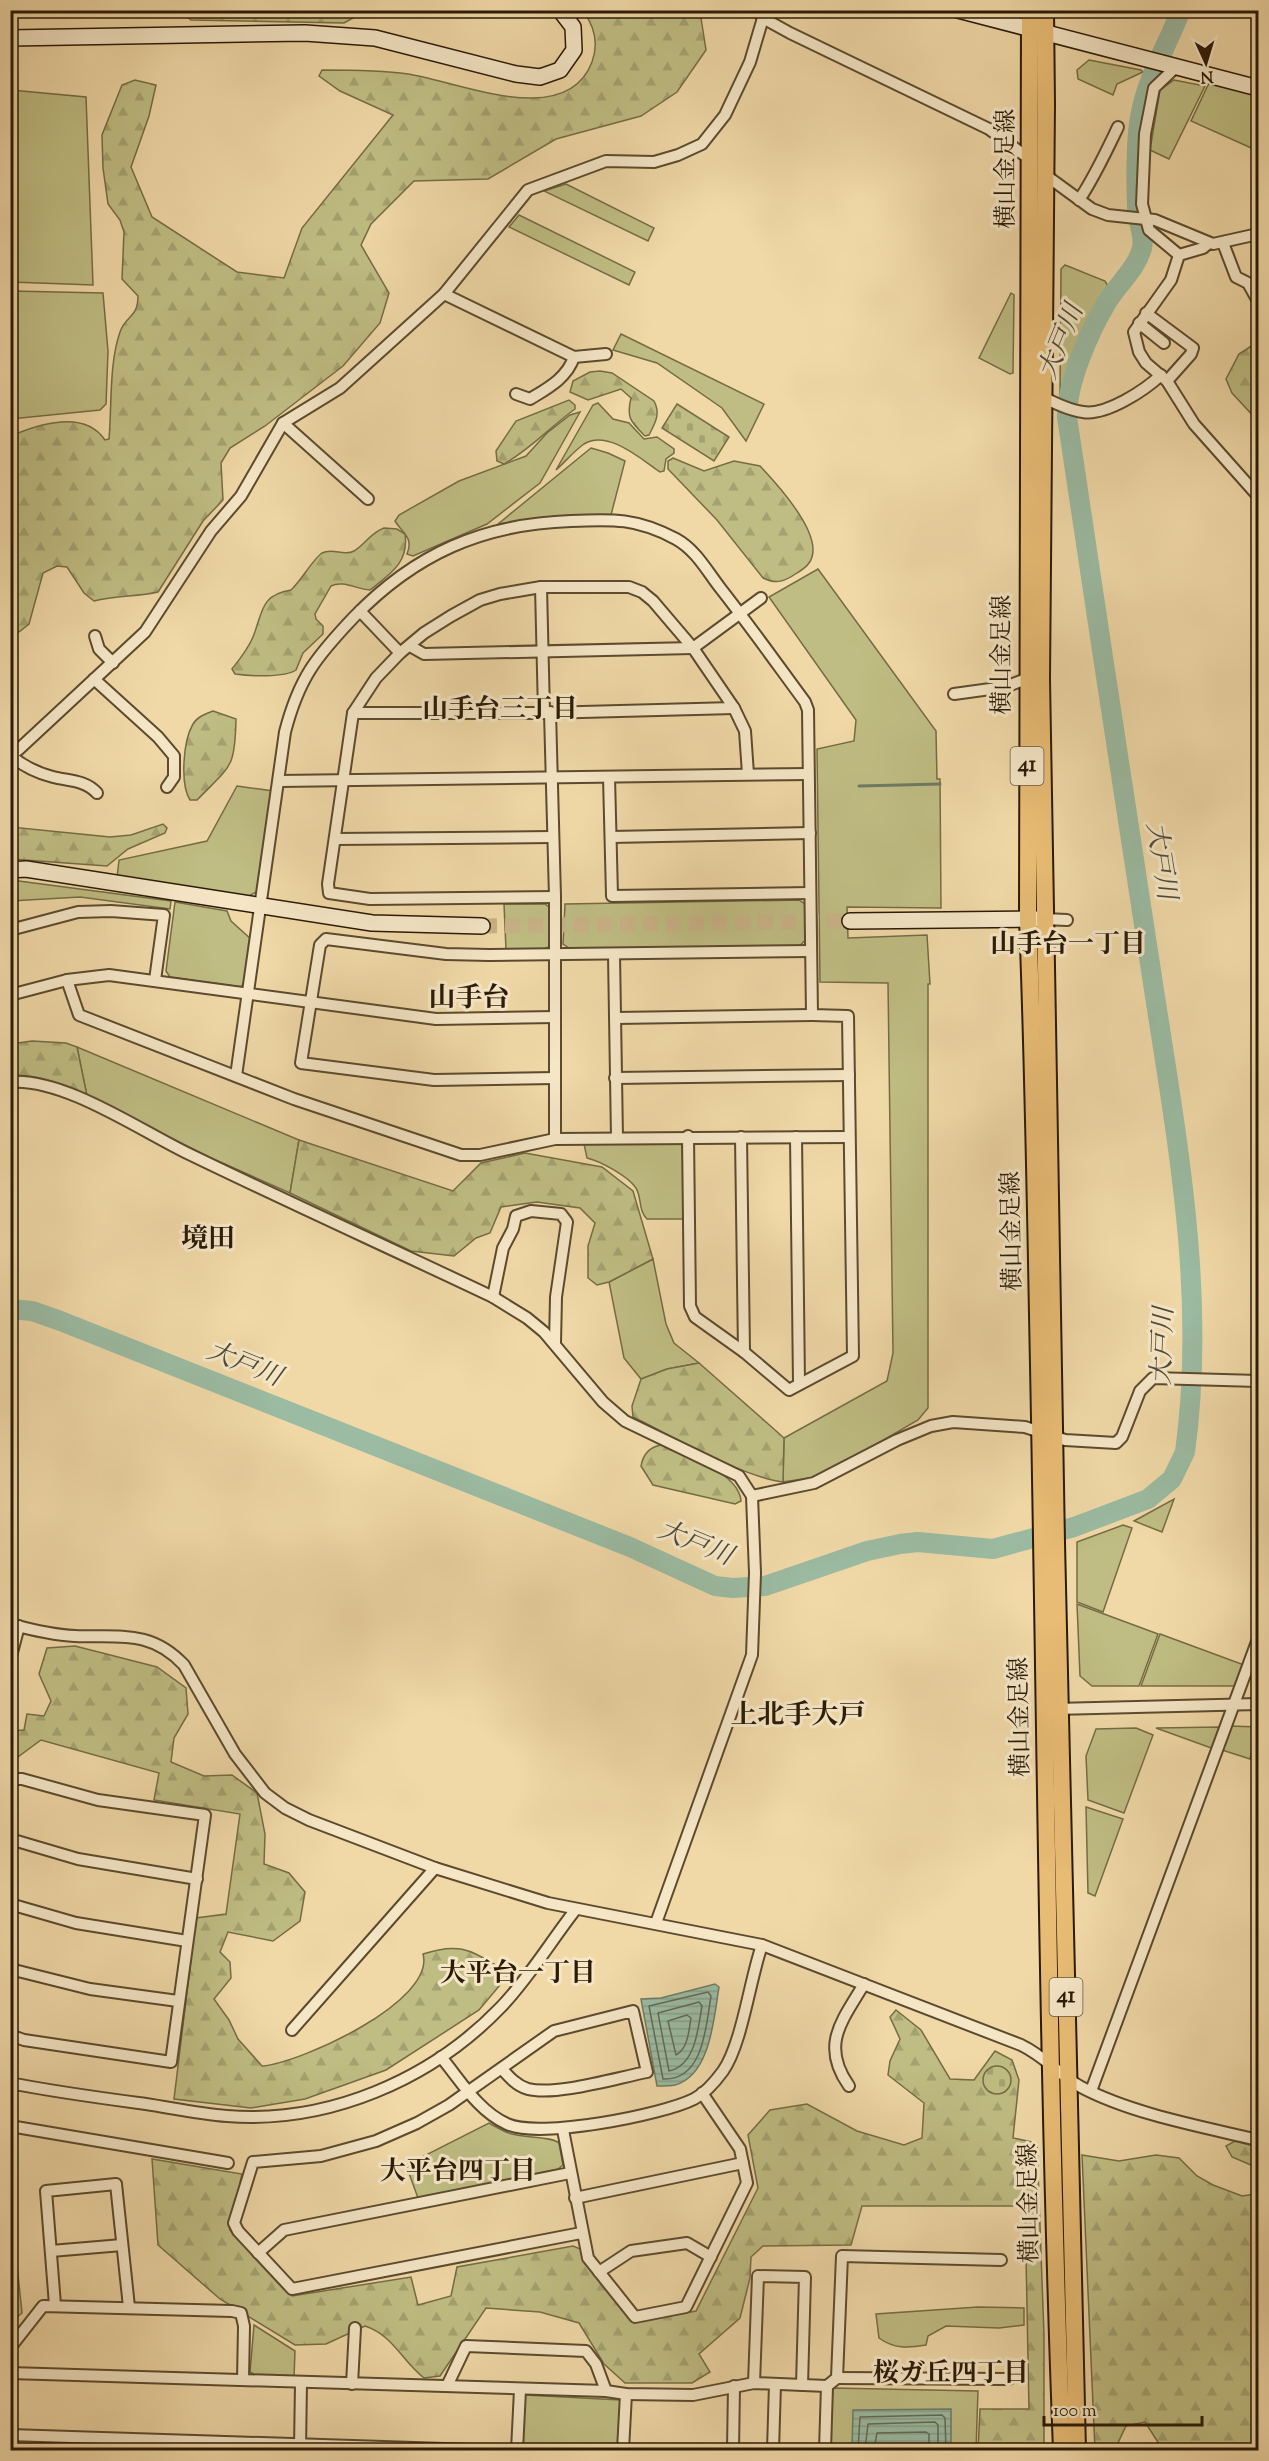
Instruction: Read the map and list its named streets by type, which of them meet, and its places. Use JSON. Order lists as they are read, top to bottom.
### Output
{
  "streets": {
    "main road": ["横山金足線", "41"]
  },
  "districts": [
    "山手台三丁目",
    "山手台一丁目",
    "山手台",
    "境田",
    "上北手大戸",
    "大平台一丁目",
    "大平台四丁目",
    "桜ガ丘四丁目"
  ],
  "water": ["大戸川"],
  "scale_bar": "100 m",
  "north": "bottom"
}
